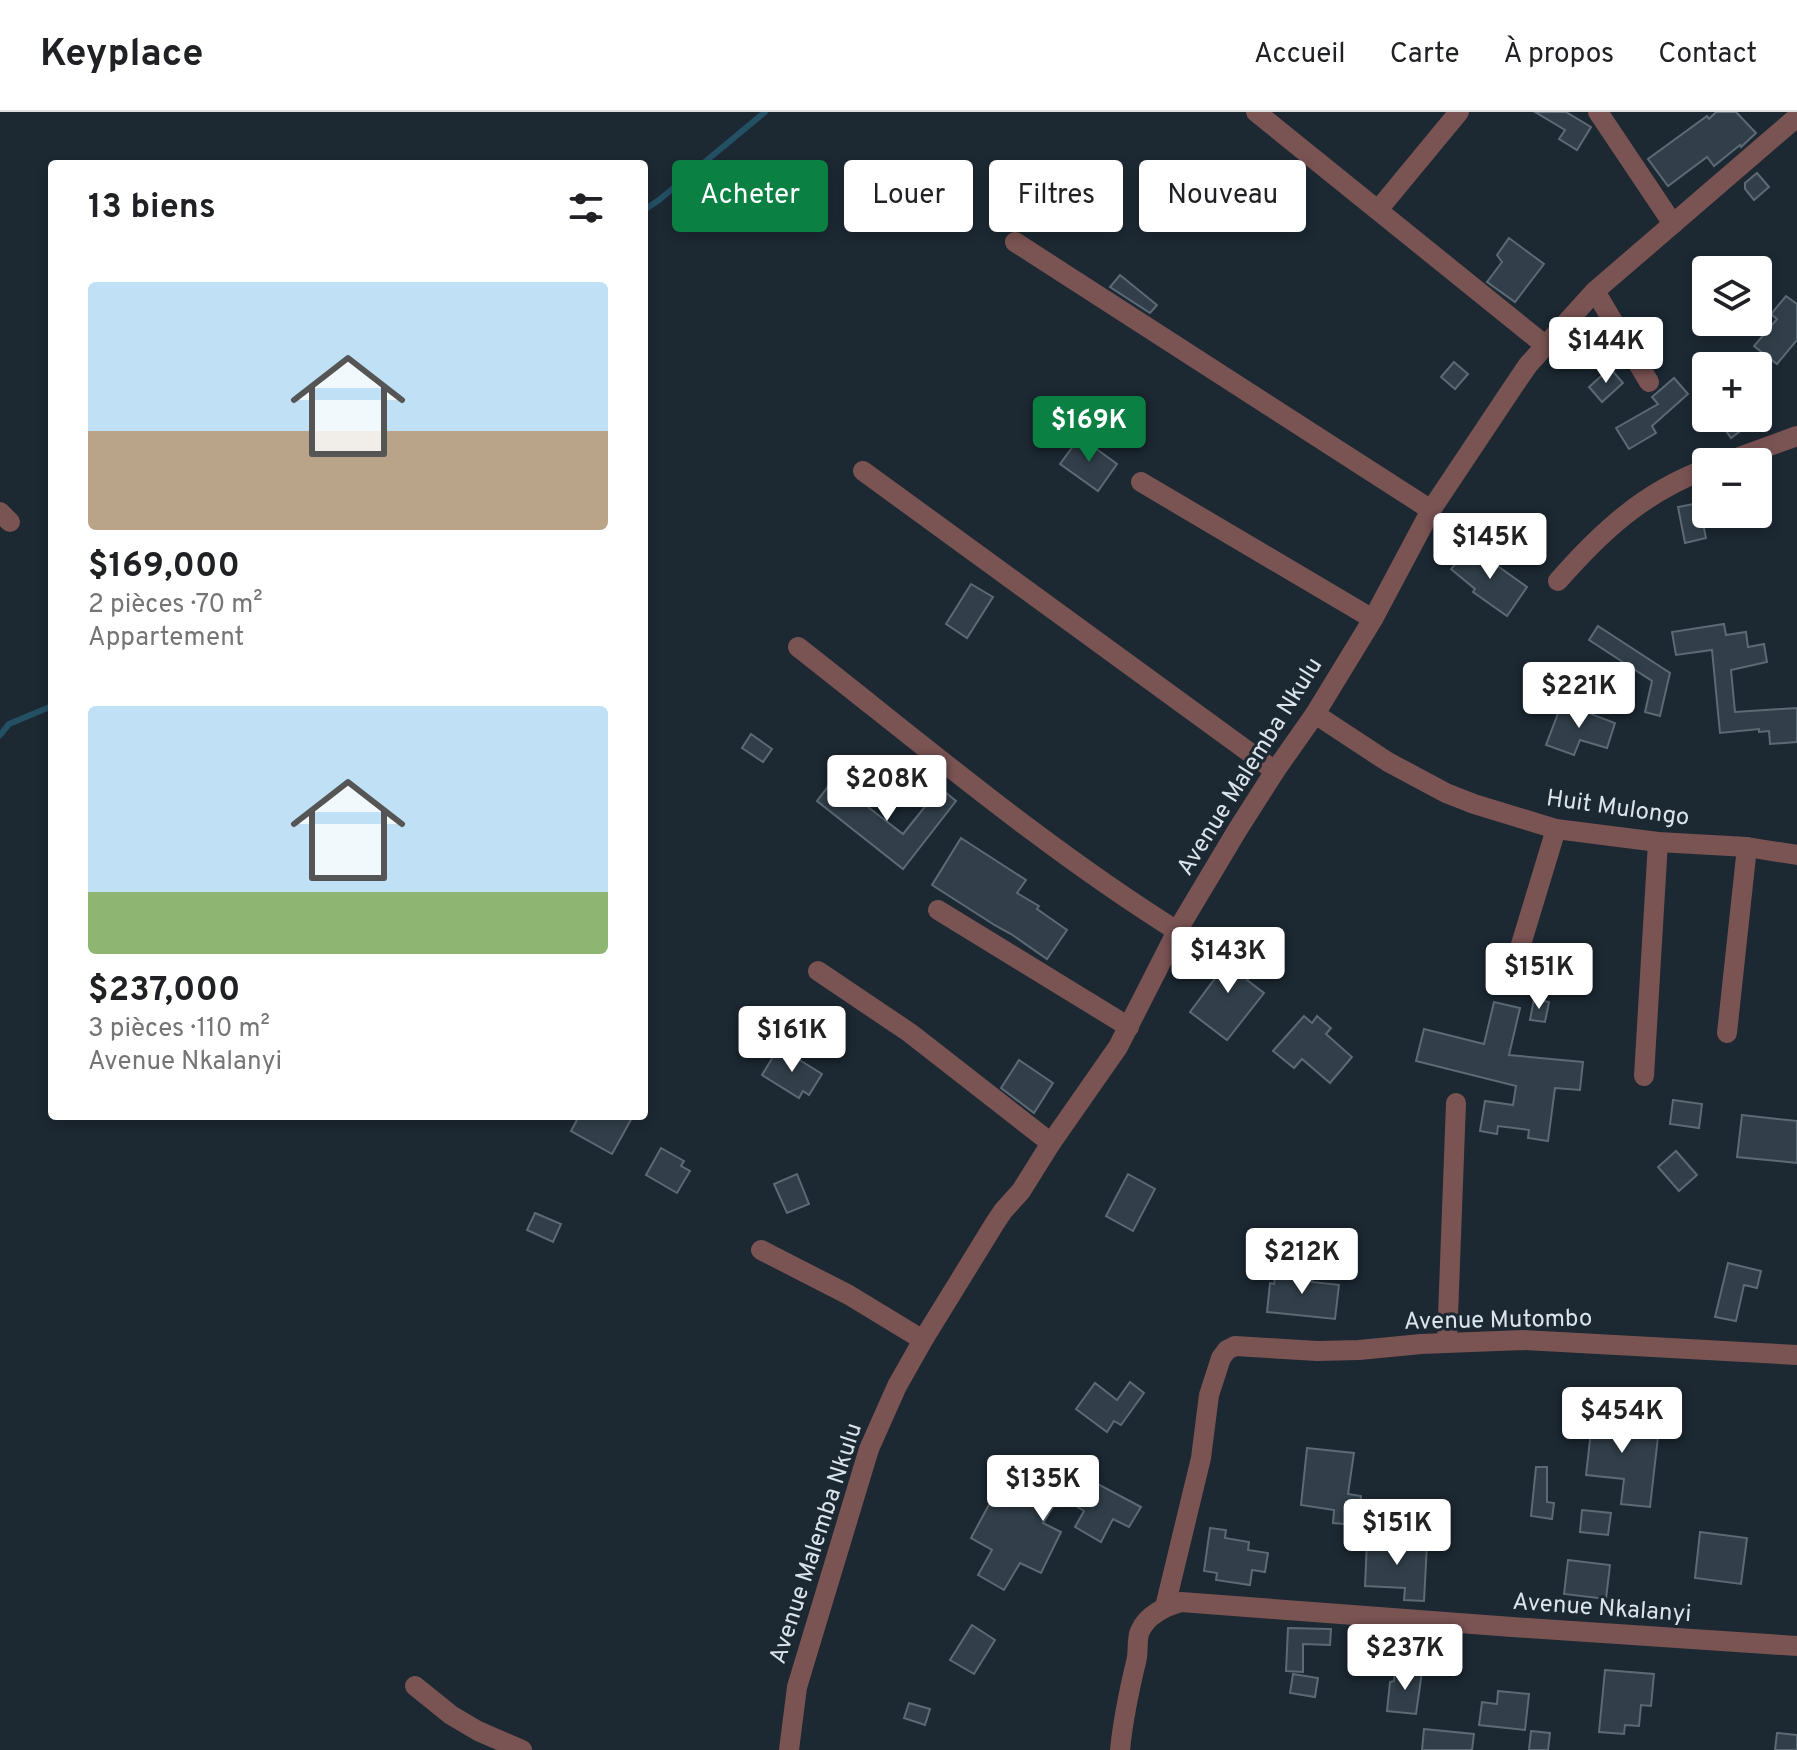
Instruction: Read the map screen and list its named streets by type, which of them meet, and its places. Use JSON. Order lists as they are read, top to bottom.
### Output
{
  "streets": {
    "street": [
      "Avenue Malemba Nkulu",
      "Huit Mulongo",
      "Avenue Mutombo",
      "Avenue Nkalanyi"
    ]
  },
  "crossings": [
    ["Avenue Malemba Nkulu", "Huit Mulongo"],
    ["Avenue Mutombo", "Avenue Nkalanyi"]
  ],
  "page": {
    "header": "Keyplace",
    "nav": [
      "Accueil",
      "Carte",
      "À propos",
      "Contact"
    ],
    "chip": [
      "Acheter",
      "Louer",
      "Filtres",
      "Nouveau"
    ],
    "heading": "13 biens",
    "map_buttons": ["+", "−"],
    "list": [
      {
        "name": "$169,000",
        "note": "2 pièces · 70 m² · Appartement"
      },
      {
        "name": "$237,000",
        "note": "3 pièces · 110 m² · Avenue Nkalanyi"
      }
    ],
    "price": [
      "$144K",
      "$169K",
      "$145K",
      "$221K",
      "$208K",
      "$143K",
      "$151K",
      "$161K",
      "$212K",
      "$454K",
      "$135K",
      "$151K",
      "$237K"
    ]
  }
}
